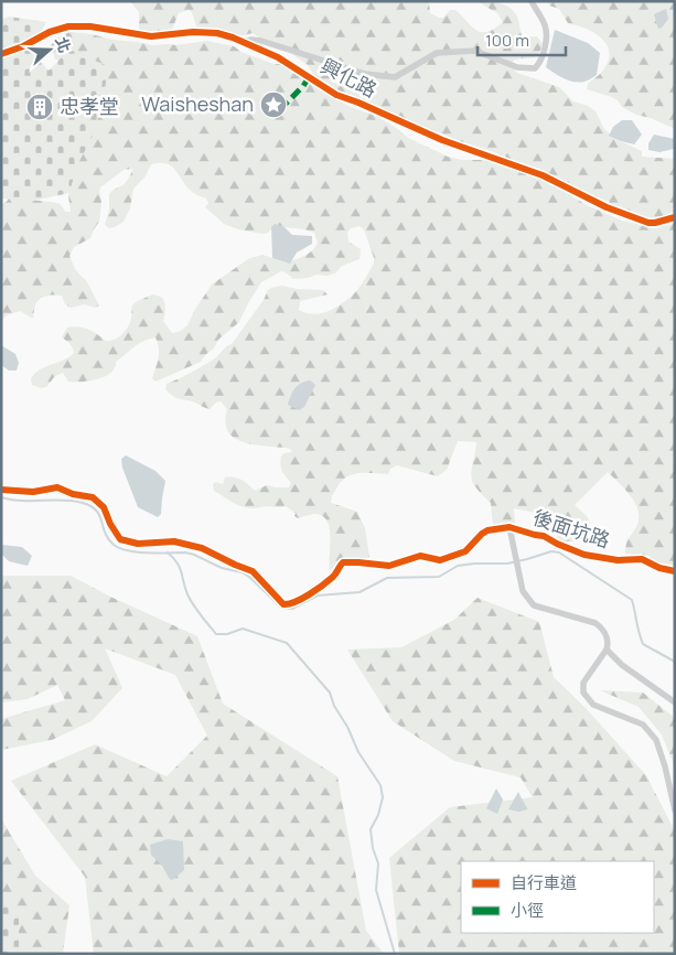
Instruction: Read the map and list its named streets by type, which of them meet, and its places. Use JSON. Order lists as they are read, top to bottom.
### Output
{
  "streets": {
    "street": ["興化路", "後面坑路"]
  },
  "places": {
    "place": ["Waisheshan"],
    "building": ["忠孝堂"]
  },
  "legend": ["自行車道", "小徑"],
  "scale_bar": "100 m",
  "north": "right"
}
